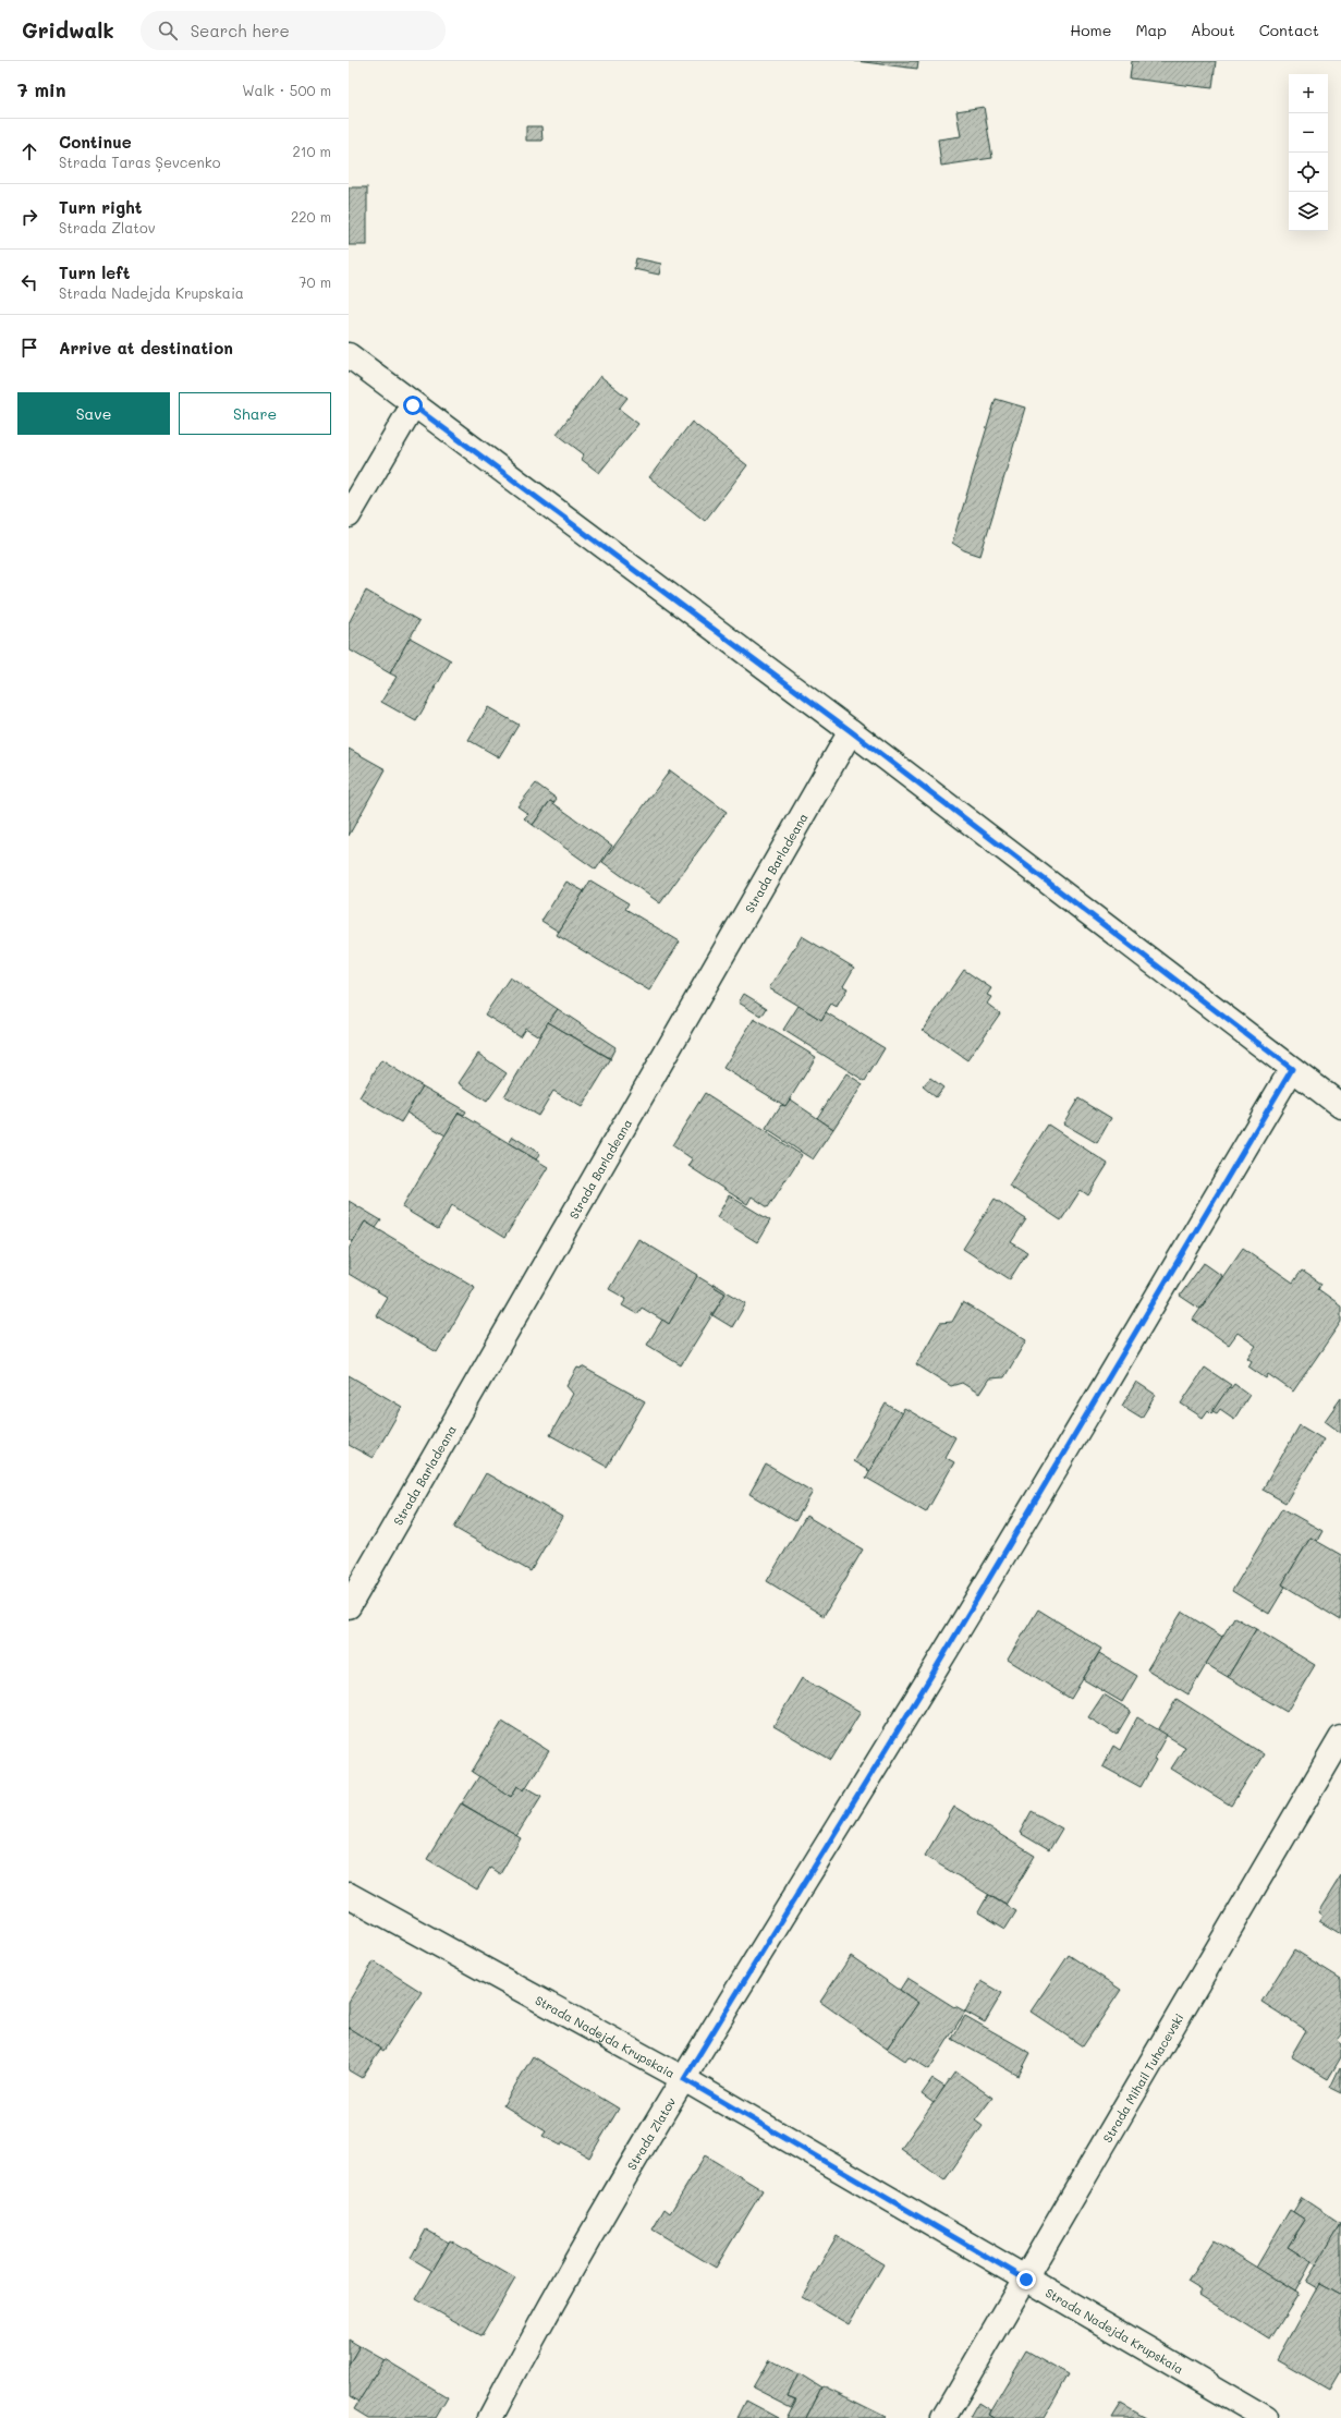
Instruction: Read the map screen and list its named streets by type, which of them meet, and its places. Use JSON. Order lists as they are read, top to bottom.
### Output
{
  "streets": {
    "street": [
      "Strada Barladeana",
      "Strada Nadejda Krupskaia",
      "Strada Mihail Tuhacevski",
      "Strada Zlatov"
    ]
  },
  "crossings": [
    ["Strada Nadejda Krupskaia", "Strada Mihail Tuhacevski"],
    ["Strada Nadejda Krupskaia", "Strada Zlatov"]
  ],
  "page": {
    "header": "Gridwalk",
    "search": "Search here",
    "nav": [
      "Home",
      "Map",
      "About",
      "Contact"
    ],
    "heading": ["7 min", "Walk · 500 m"],
    "map_buttons": ["+", "−"],
    "list": [
      ["Continue", "Strada Taras Șevcenko", "210 m"],
      ["Turn right", "Strada Zlatov", "220 m"],
      ["Turn left", "Strada Nadejda Krupskaia", "70 m"],
      "Arrive at destination"
    ],
    "buttons": ["Save", "Share"]
  }
}
